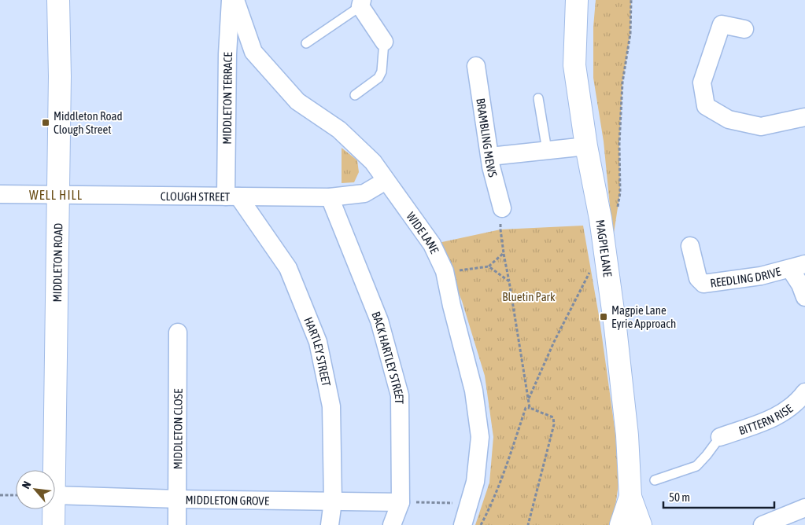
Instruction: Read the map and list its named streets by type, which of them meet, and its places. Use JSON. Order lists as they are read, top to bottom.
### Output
{
  "streets": {
    "street": [
      "MIDDLETON TERRACE",
      "BRAMBLING MEWS",
      "CLOUGH STREET",
      "WIDE LANE",
      "MAGPIE LANE",
      "MIDDLETON ROAD",
      "REEDLING DRIVE",
      "HARTLEY STREET",
      "BACK HARTLEY STREET",
      "BITTERN RISE",
      "MIDDLETON CLOSE",
      "MIDDLETON GROVE"
    ]
  },
  "crossings": [
    ["MIDDLETON TERRACE", "CLOUGH STREET"],
    ["MIDDLETON TERRACE", "HARTLEY STREET"],
    ["CLOUGH STREET", "WIDE LANE"],
    ["CLOUGH STREET", "MIDDLETON ROAD"],
    ["CLOUGH STREET", "HARTLEY STREET"],
    ["CLOUGH STREET", "BACK HARTLEY STREET"],
    ["HARTLEY STREET", "MIDDLETON GROVE"],
    ["BACK HARTLEY STREET", "MIDDLETON GROVE"],
    ["MIDDLETON CLOSE", "MIDDLETON GROVE"]
  ],
  "districts": ["WELL HILL"],
  "parks": ["Bluetin Park"],
  "places": {
    "transit": ["Middleton Road Clough Street", "Magpie Lane Eyrie Approach"]
  },
  "scale_bar": "50 m",
  "north": "top left"
}
